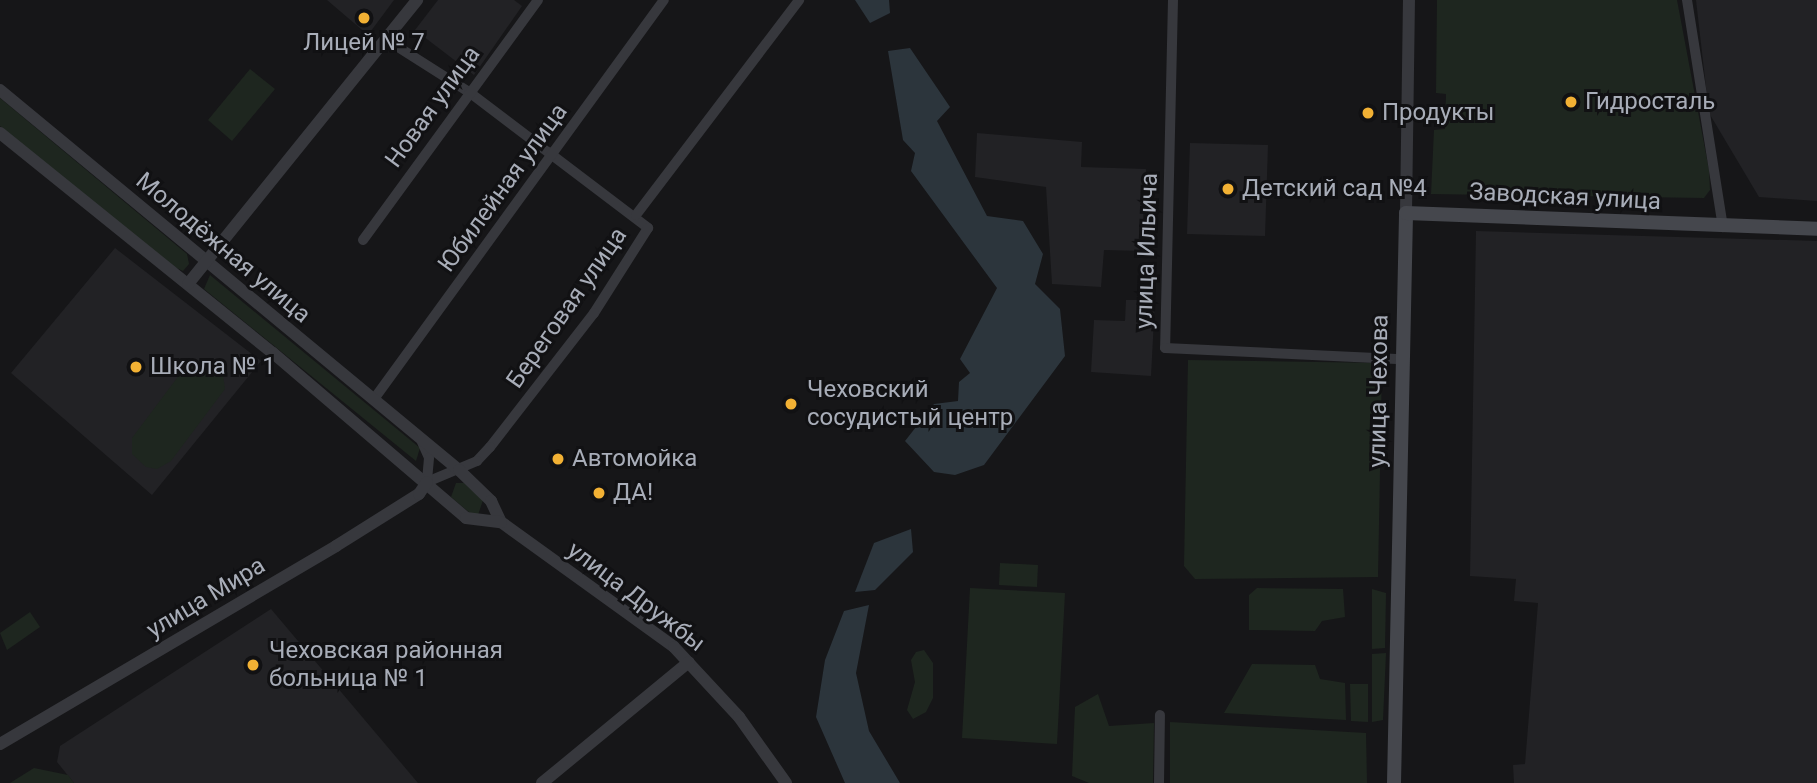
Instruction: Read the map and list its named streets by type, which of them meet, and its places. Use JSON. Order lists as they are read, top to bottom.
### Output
{
  "streets": {
    "main road": ["Заводская улица", "улица Чехова"],
    "street": [
      "Новая улица",
      "Юбилейная улица",
      "Молодёжная улица",
      "улица Ильича",
      "Береговая улица",
      "улица Дружбы",
      "улица Мира"
    ]
  },
  "crossings": [
    ["Юбилейная улица", "Молодёжная улица"],
    ["Заводская улица", "улица Чехова"],
    ["Молодёжная улица", "Береговая улица"],
    ["Молодёжная улица", "улица Дружбы"],
    ["Молодёжная улица", "улица Мира"],
    ["улица Ильича", "улица Чехова"],
    ["Береговая улица", "улица Дружбы"],
    ["Береговая улица", "улица Мира"],
    ["улица Дружбы", "улица Мира"]
  ],
  "places": [
    "Лицей № 7",
    "Гидросталь",
    "Продукты",
    "Детский сад №4",
    "Школа № 1",
    "Чеховский сосудистый центр",
    "Автомойка",
    "ДА!",
    "Чеховская районная больница № 1"
  ]
}
